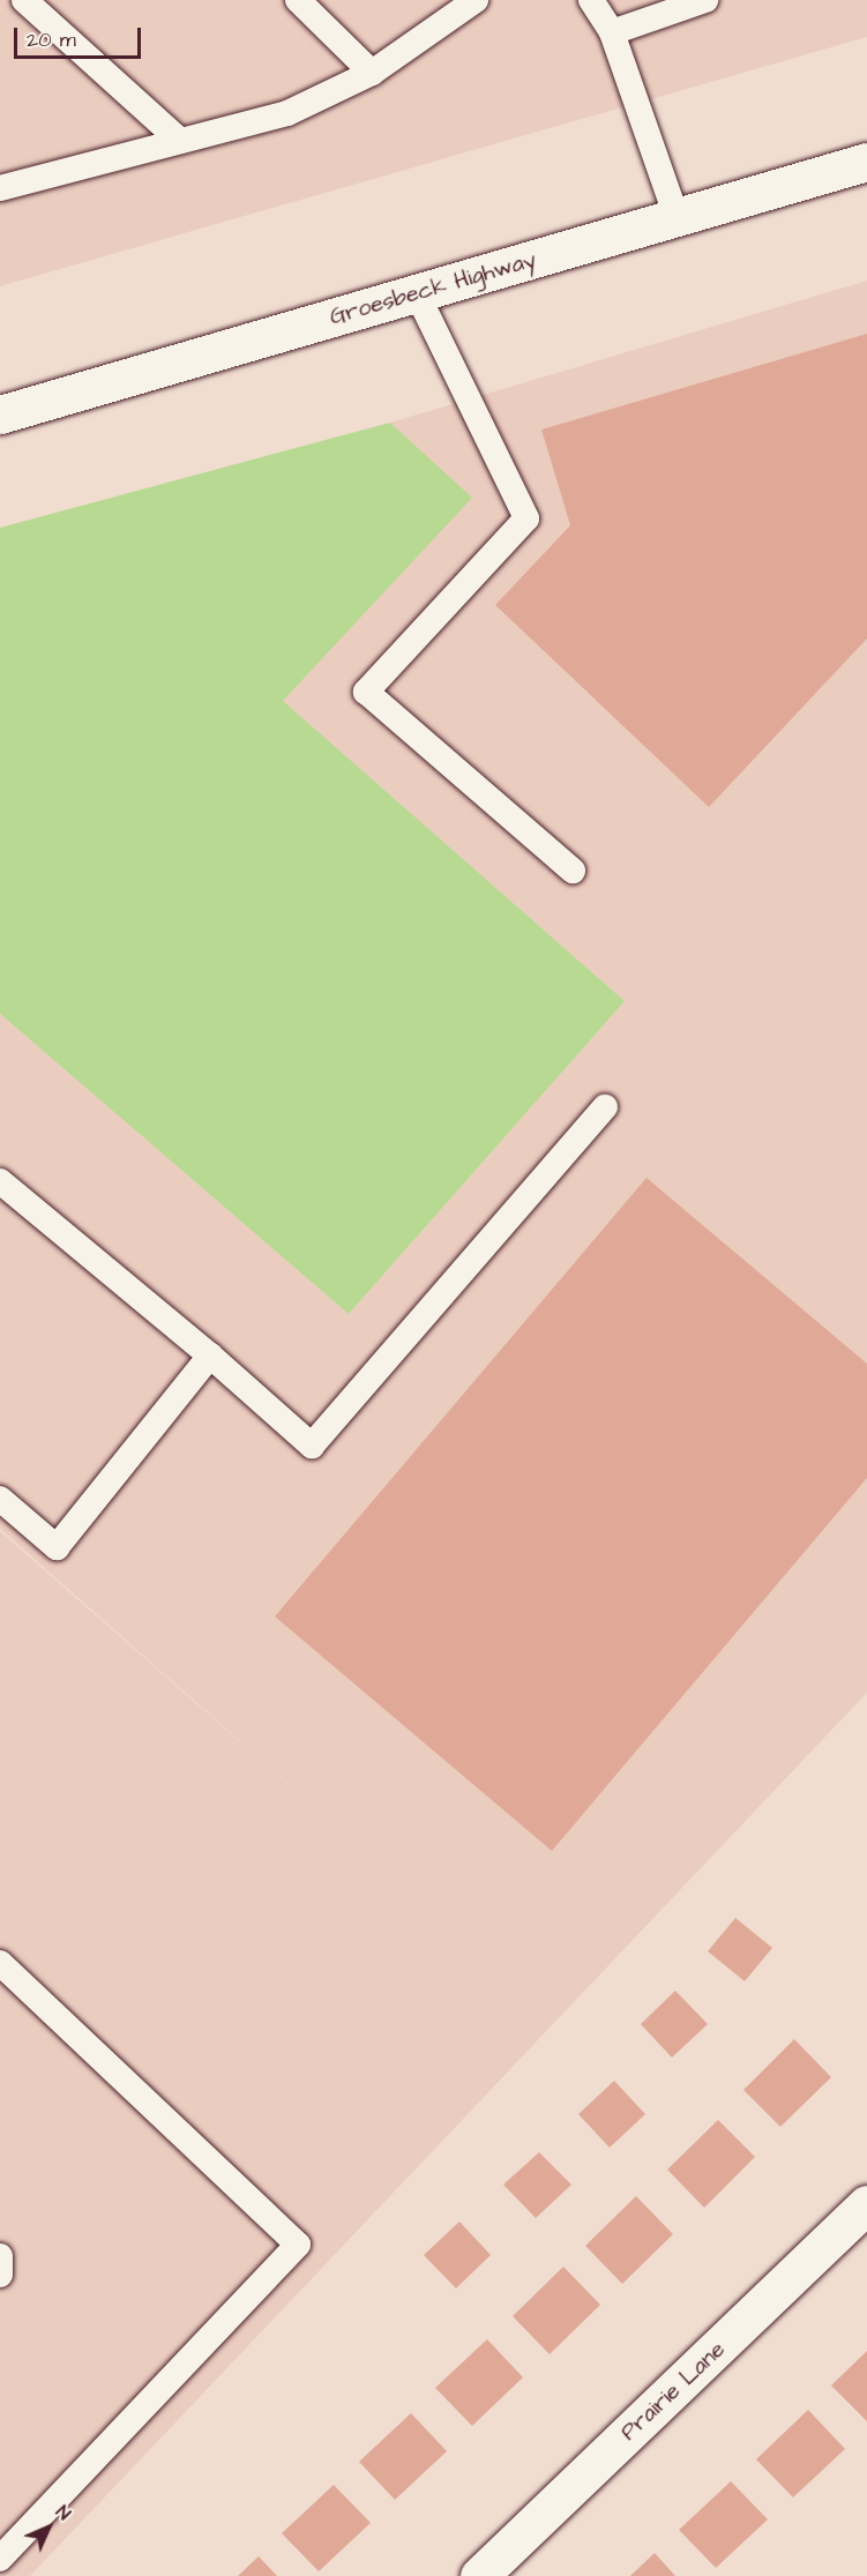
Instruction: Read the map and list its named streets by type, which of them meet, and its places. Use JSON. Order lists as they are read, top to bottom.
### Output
{
  "streets": {
    "main road": ["Groesbeck Highway", "Prairie Lane"]
  },
  "scale_bar": "20 m",
  "north": "top right"
}
